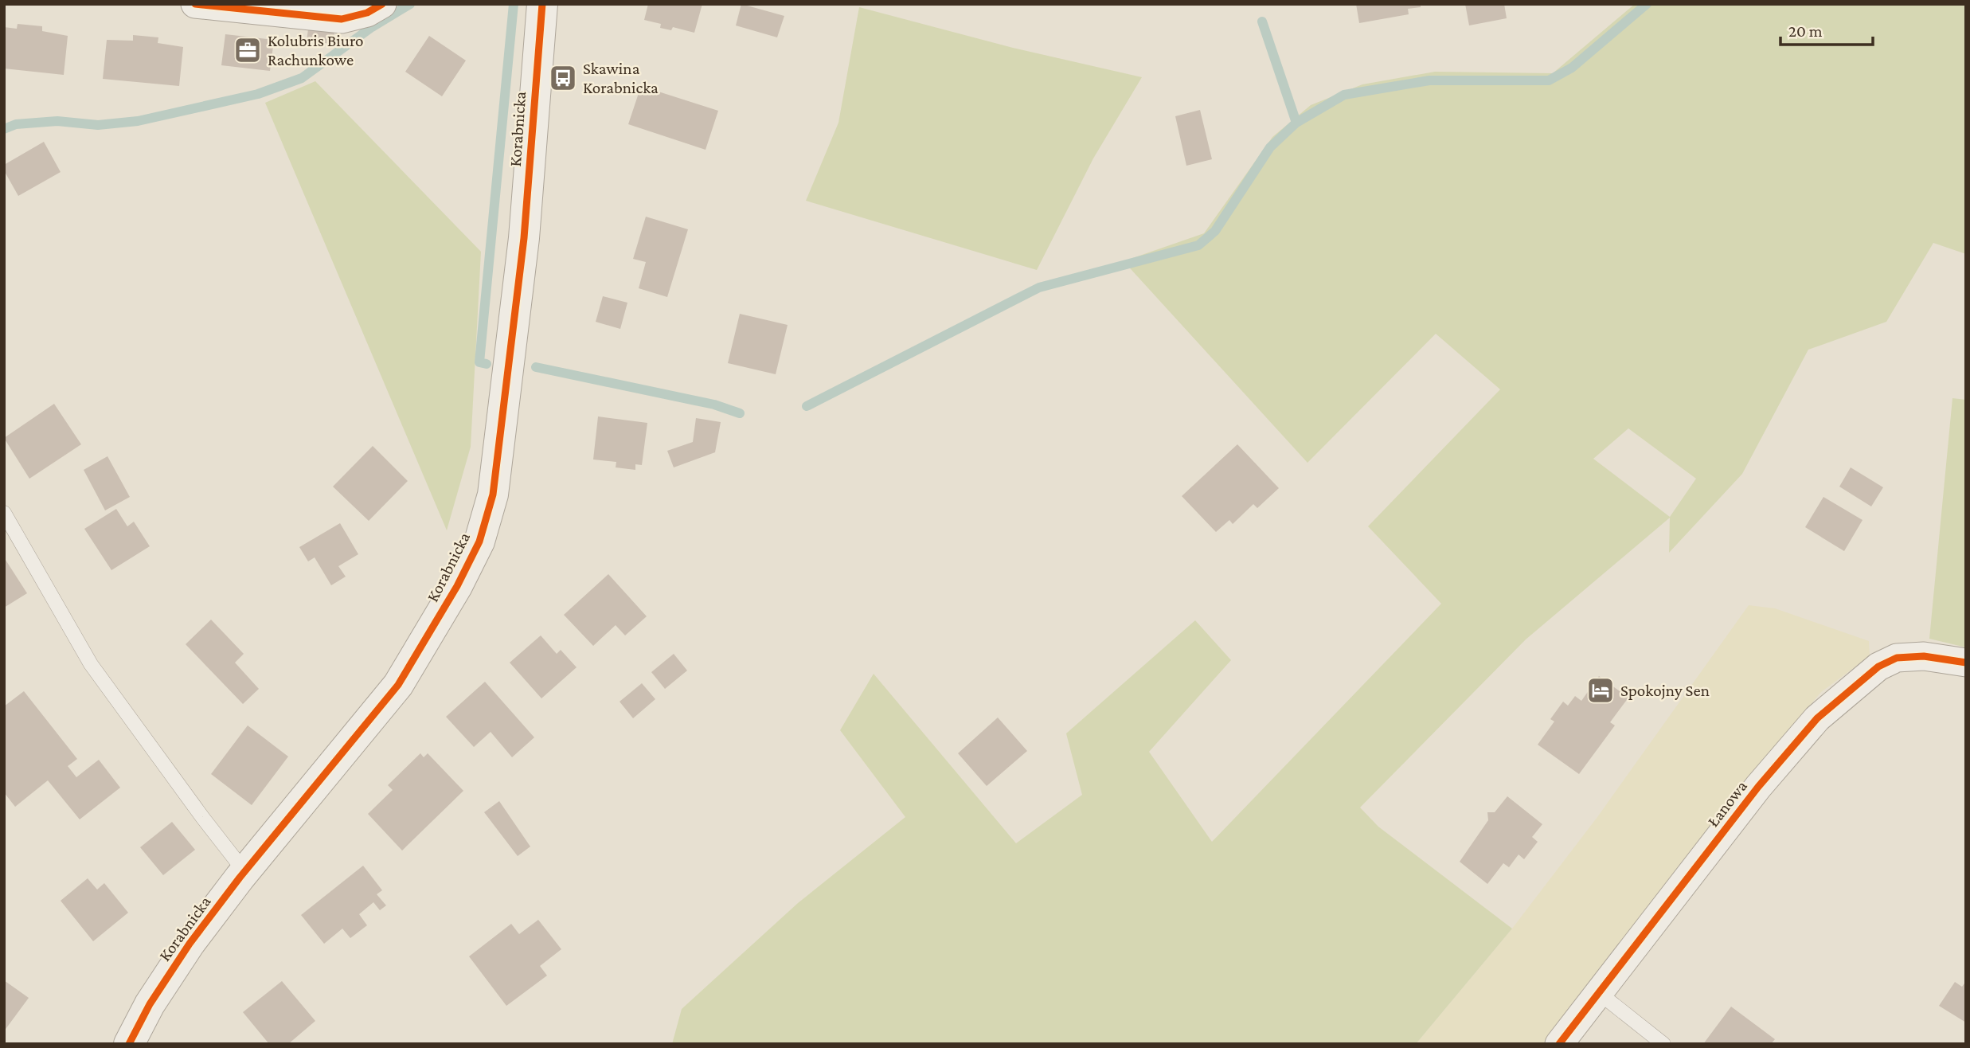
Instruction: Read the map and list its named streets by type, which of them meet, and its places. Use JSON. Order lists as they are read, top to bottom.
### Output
{
  "streets": {
    "street": ["Korabnicka", "Łanowa"]
  },
  "places": {
    "office": ["Kolubris Biuro Rachunkowe"],
    "bus stop": ["Skawina Korabnicka"],
    "hotel": ["Spokojny Sen"]
  },
  "scale_bar": "20 m"
}
